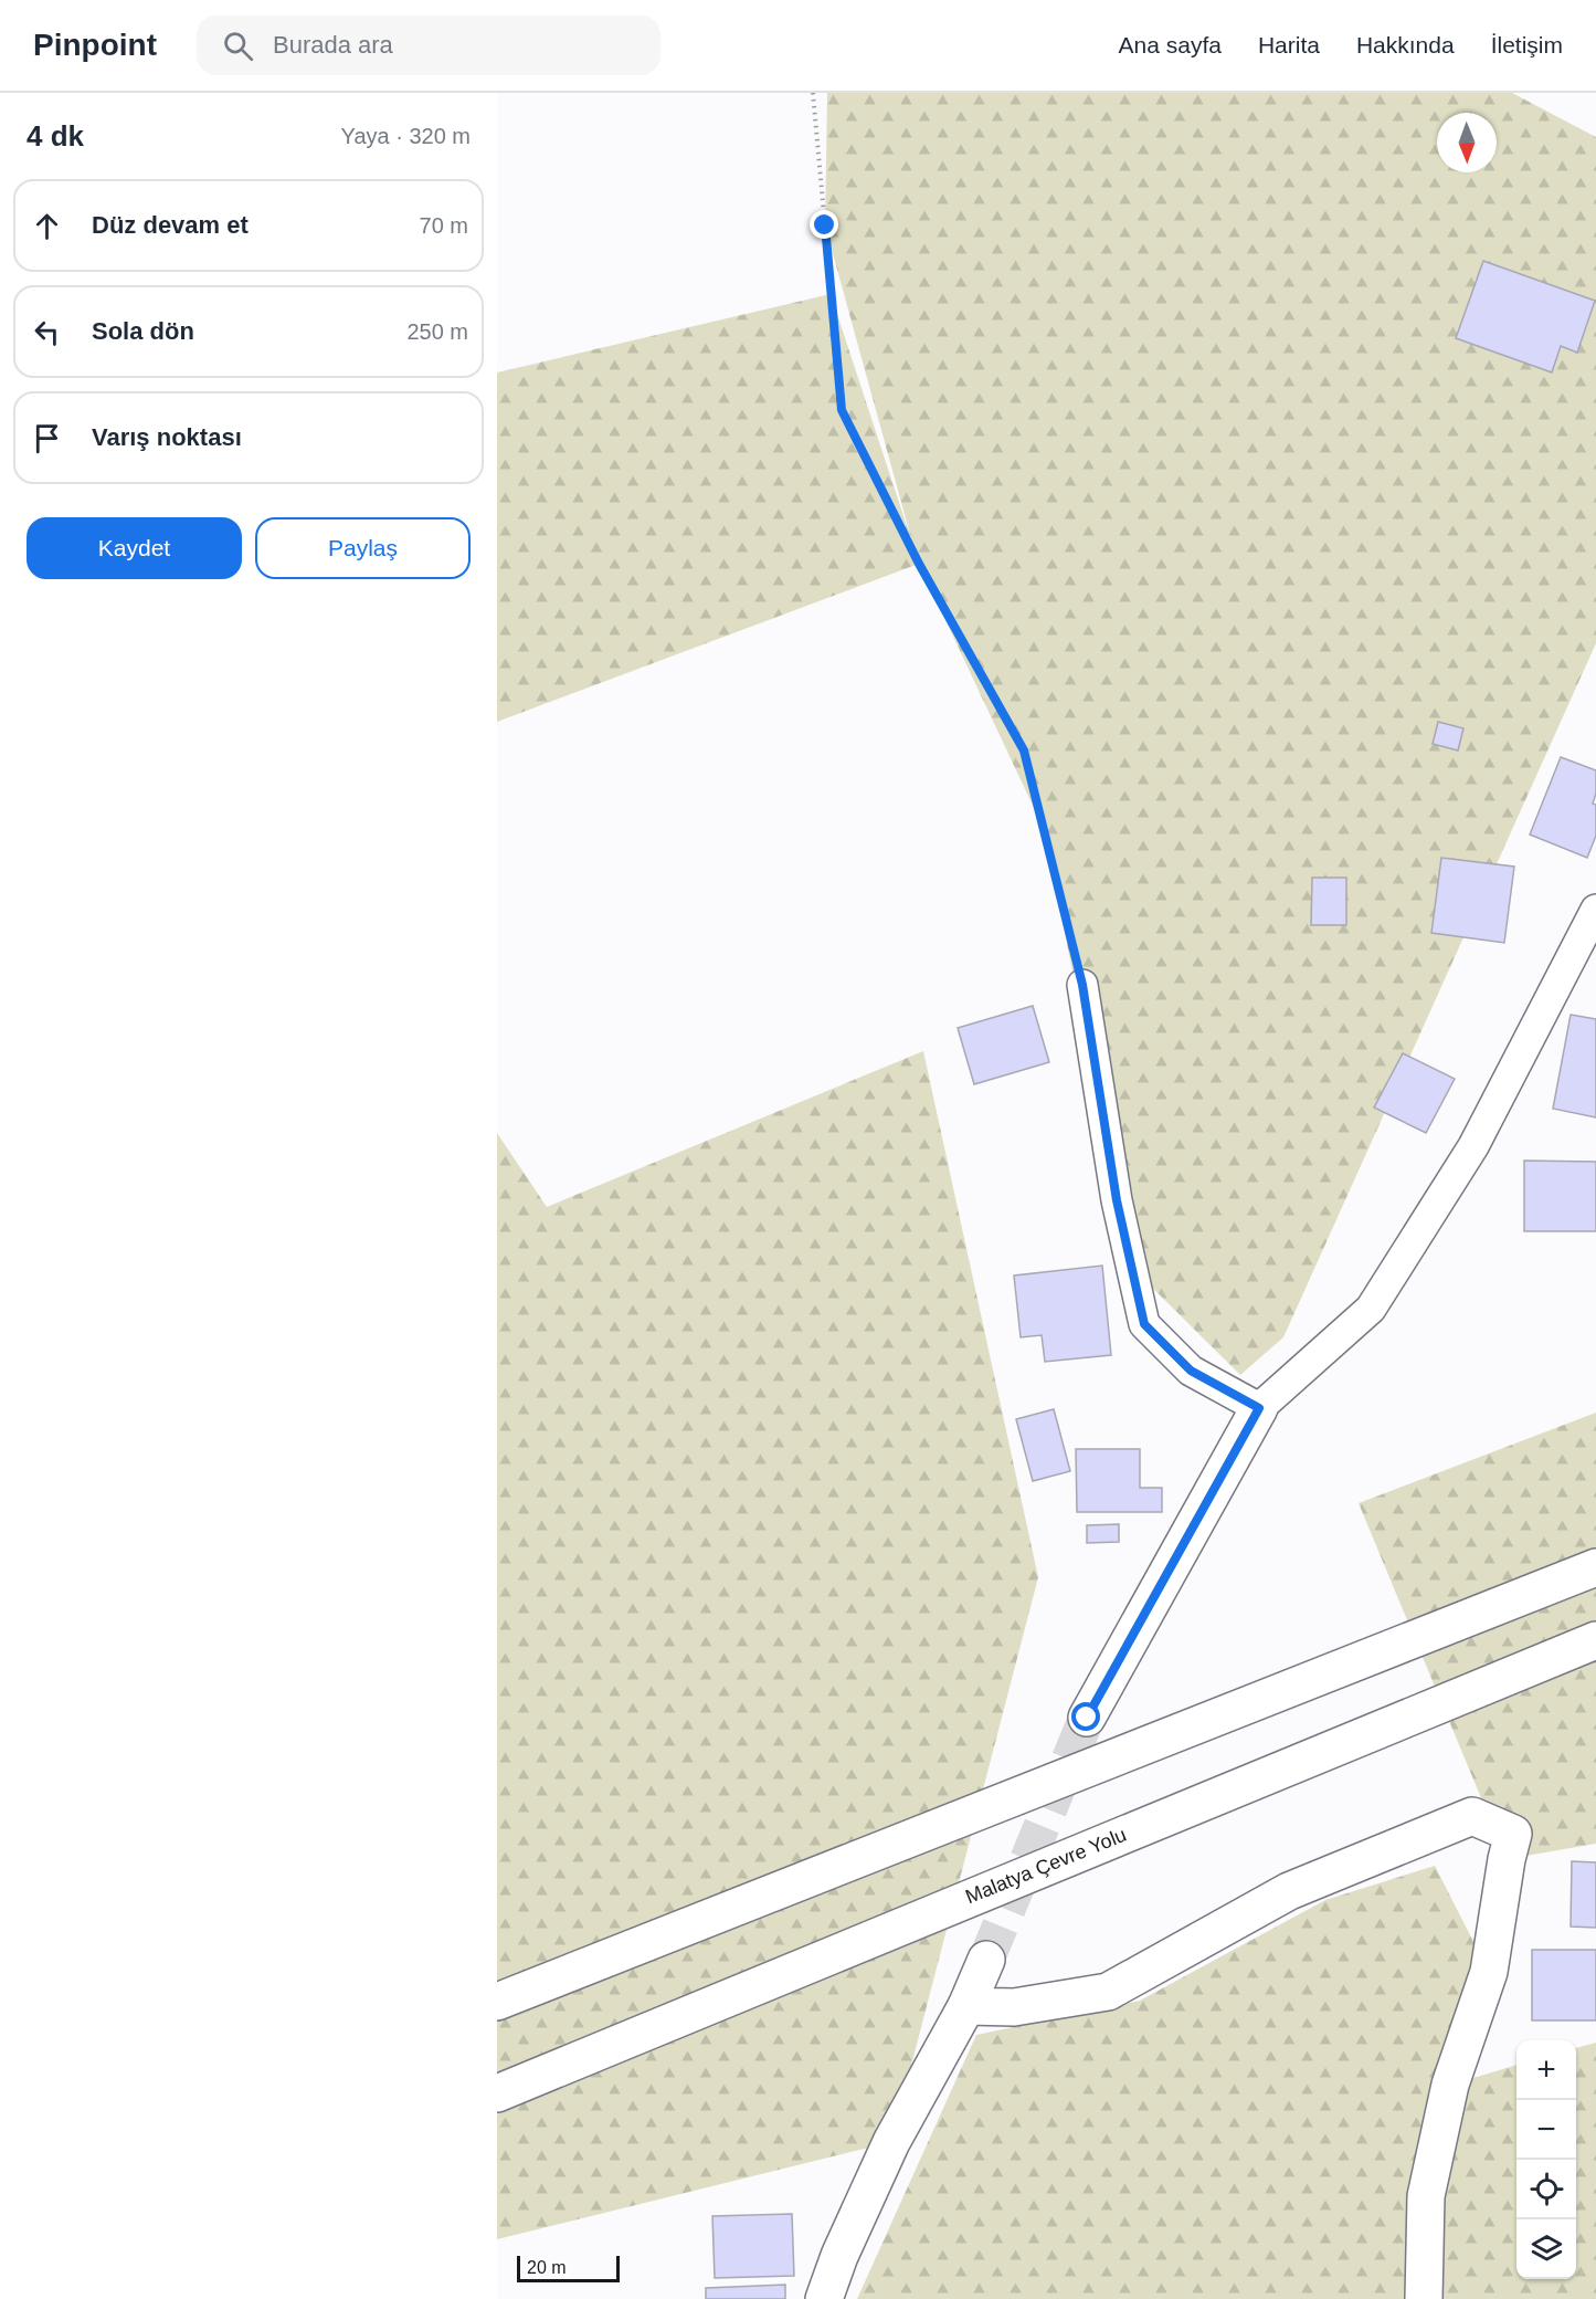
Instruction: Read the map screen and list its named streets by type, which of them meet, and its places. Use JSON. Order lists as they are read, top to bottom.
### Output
{
  "streets": {
    "main road": ["Malatya Çevre Yolu"]
  },
  "scale_bar": "20 m",
  "north": "bottom",
  "page": {
    "header": "Pinpoint",
    "search": "Burada ara",
    "nav": [
      "Ana sayfa",
      "Harita",
      "Hakkında",
      "İletişim"
    ],
    "heading": ["4 dk", "Yaya · 320 m"],
    "list": [
      ["Düz devam et", "70 m"],
      ["Sola dön", "250 m"],
      "Varış noktası"
    ],
    "buttons": ["Kaydet", "Paylaş"],
    "map_buttons": ["+", "−"],
    "scale": "20 m"
  }
}
